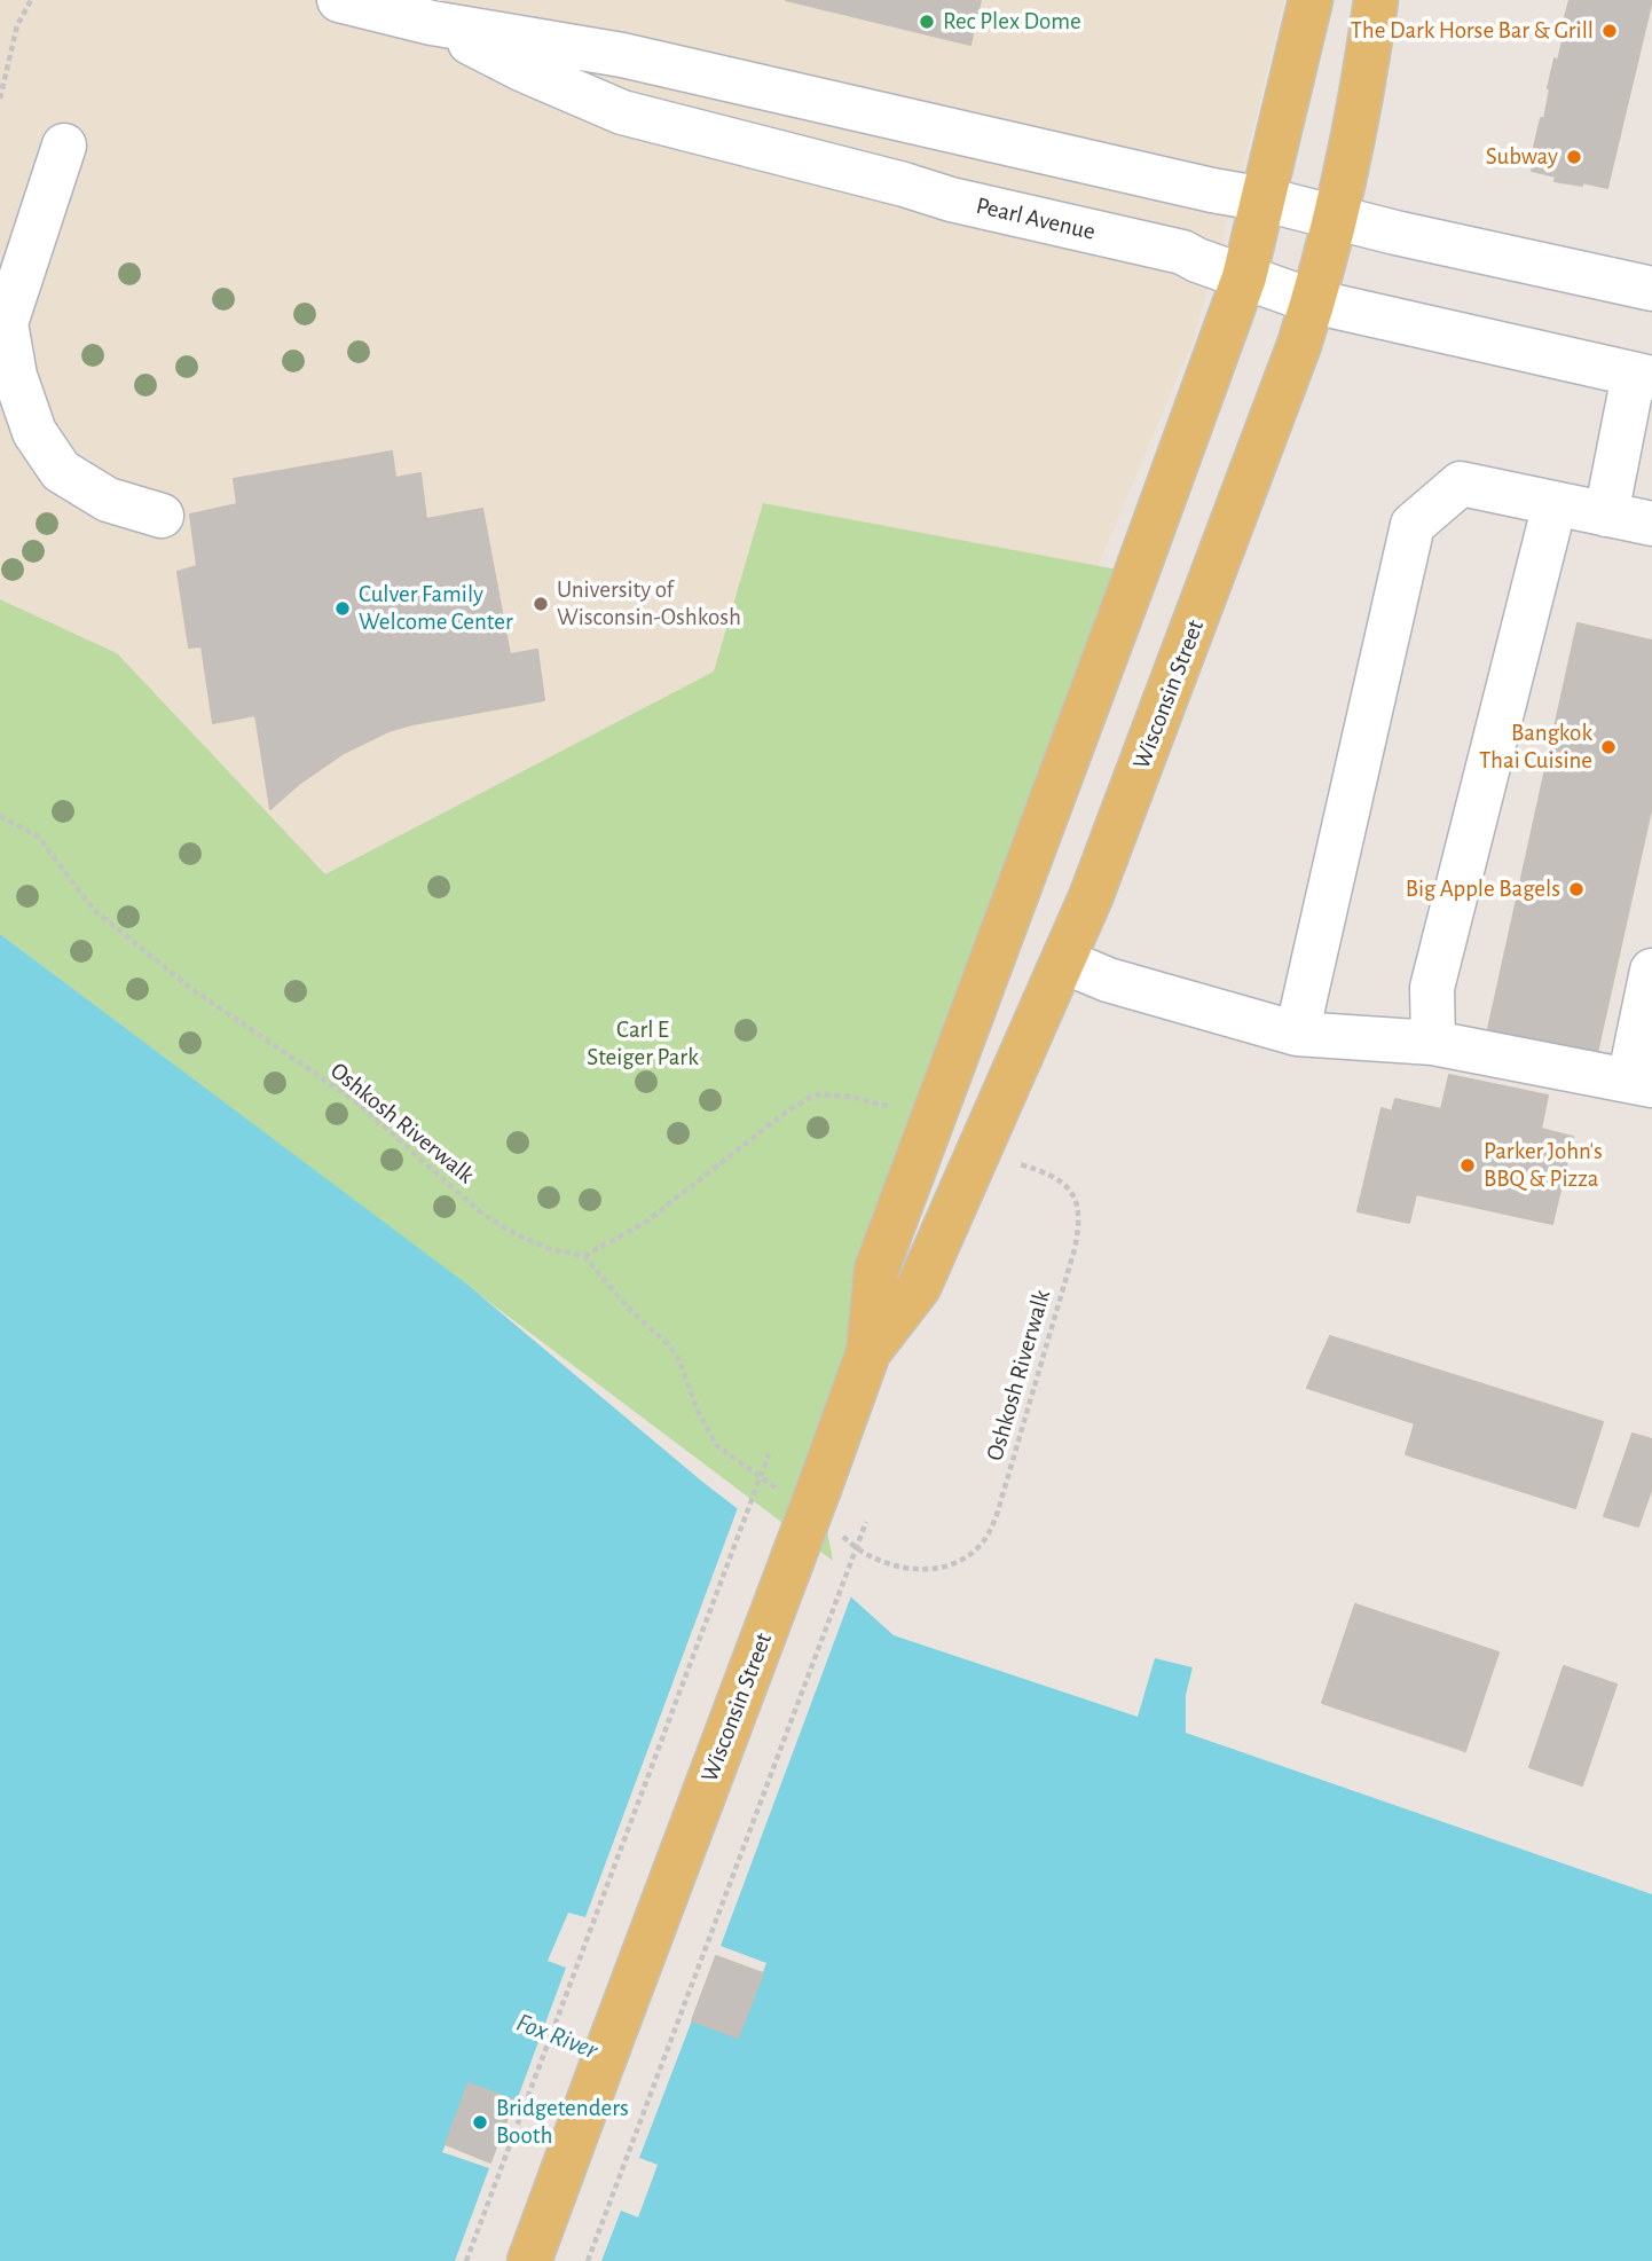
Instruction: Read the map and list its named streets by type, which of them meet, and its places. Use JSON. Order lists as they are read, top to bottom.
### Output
{
  "streets": {
    "main road": ["Wisconsin Street"],
    "street": ["Pearl Avenue"],
    "path": ["Oshkosh Riverwalk"]
  },
  "crossings": [
    ["Pearl Avenue", "Wisconsin Street"],
    ["Wisconsin Street", "Oshkosh Riverwalk"]
  ],
  "water": ["Fox River"],
  "parks": ["Carl E Steiger Park"],
  "places": [
    "Rec Plex Dome",
    "The Dark Horse Bar & Grill",
    "Subway",
    "University of Wisconsin-Oshkosh",
    "Culver Family Welcome Center",
    "Bangkok Thai Cuisine",
    "Big Apple Bagels",
    "Parker John's BBQ & Pizza",
    "Bridgetenders Booth"
  ]
}
